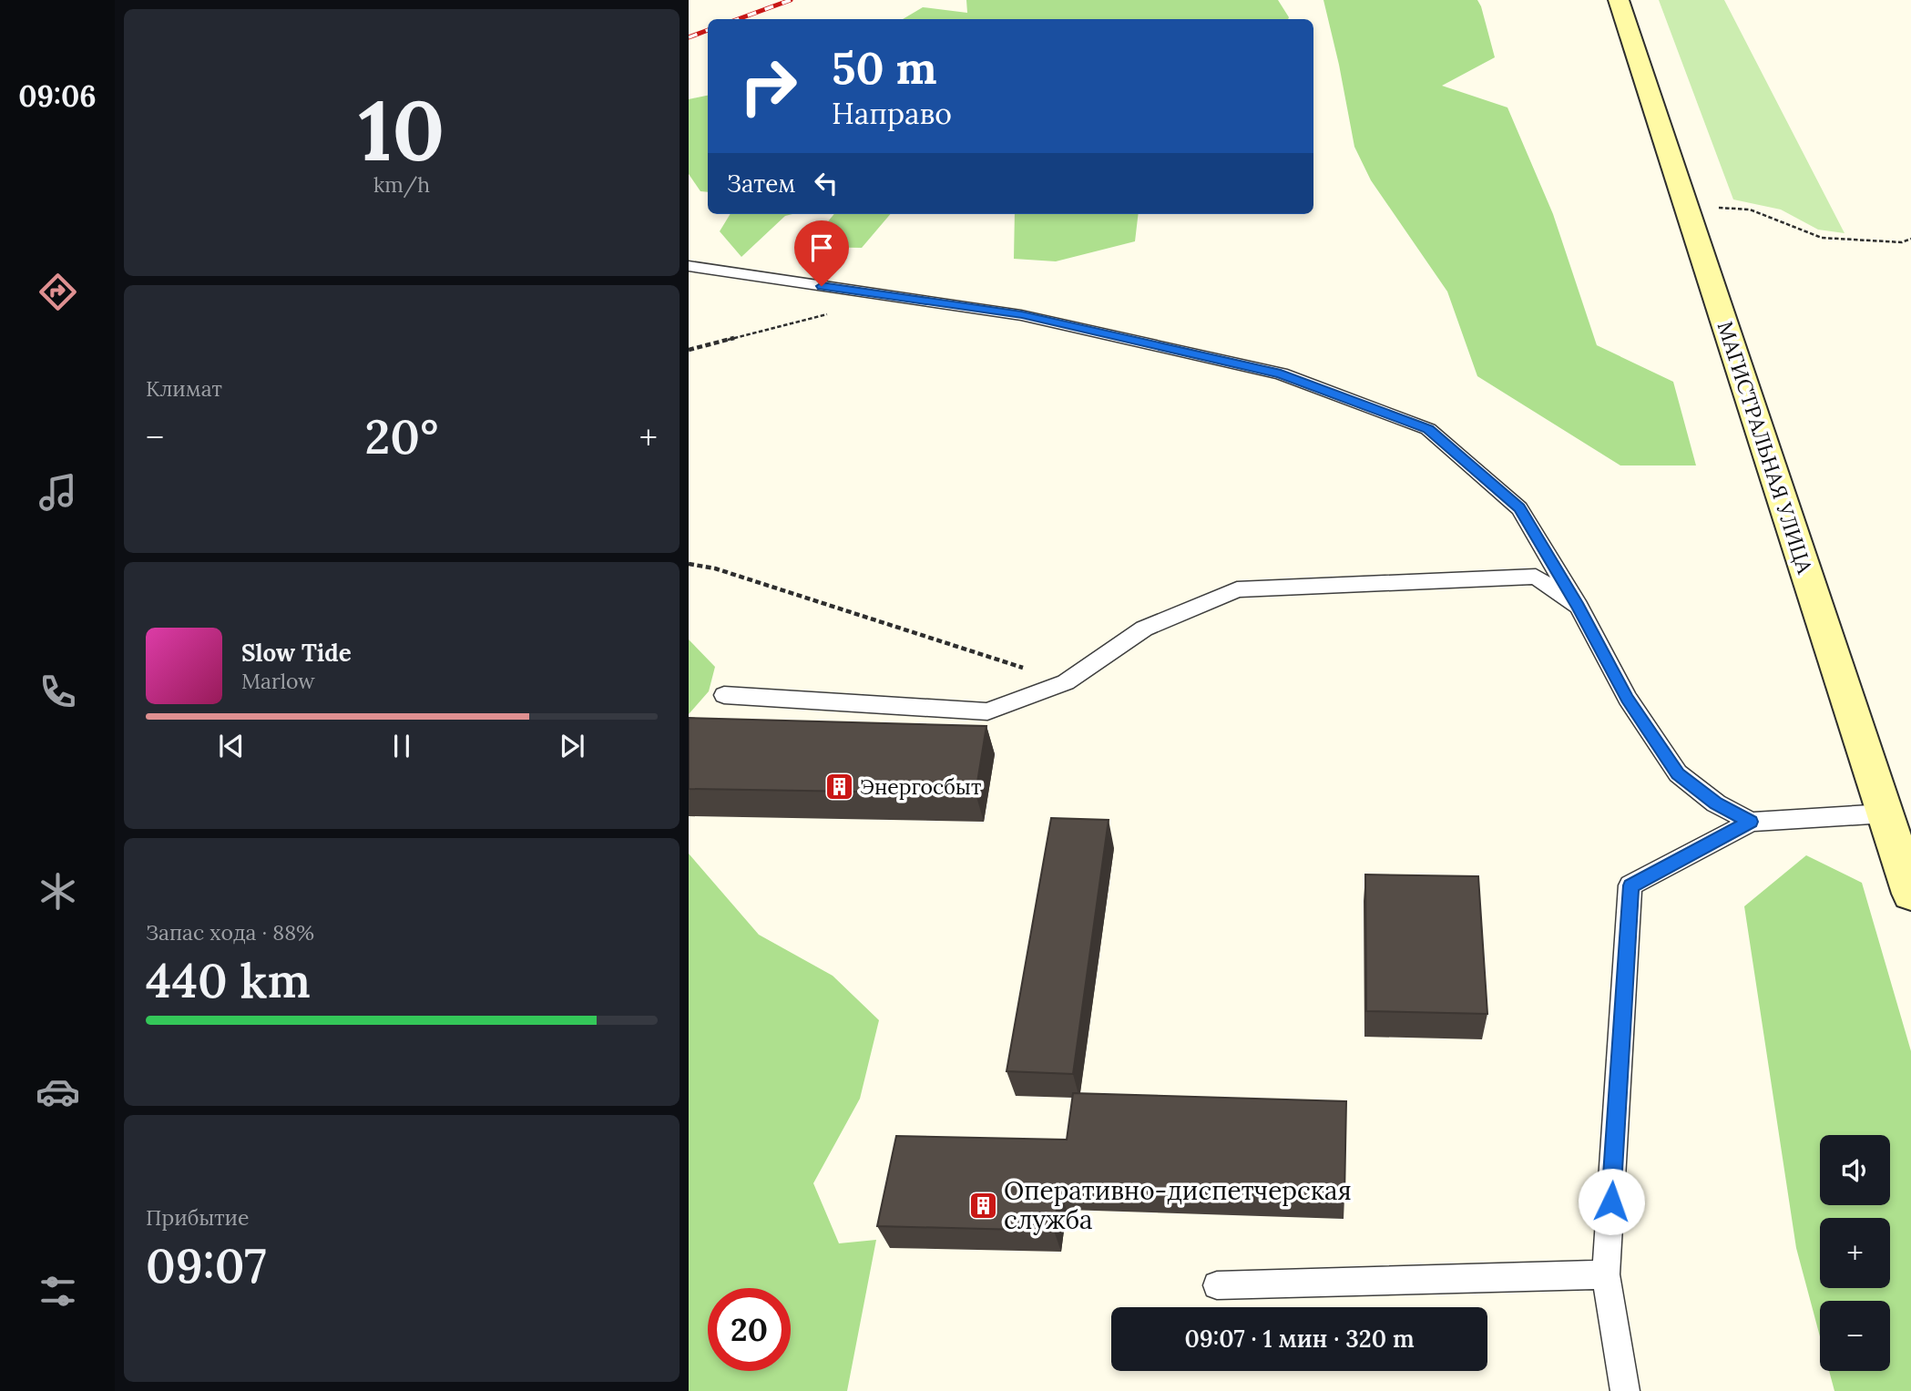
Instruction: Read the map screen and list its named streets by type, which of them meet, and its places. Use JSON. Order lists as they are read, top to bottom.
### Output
{
  "streets": {
    "main road": ["МАГИСТРАЛЬНАЯ УЛИЦА"]
  },
  "places": {
    "building": ["Энергосбыт", "Оперативно-диспетчерская служба"]
  },
  "page": {
    "tabs": "09:06",
    "tile": [
      ["10", "km/h"],
      "Климат",
      ["Запас хода · 88%", "440 km"],
      ["Прибытие", "09:07"]
    ],
    "turn": ["50 m", "Направо"],
    "then": "Затем",
    "heat": ["−", "20°", "+"],
    "song": ["Slow Tide", "Marlow"],
    "map_buttons": ["+", "−"],
    "limit": "20",
    "trip": "09:07 · 1 мин · 320 m"
  }
}
